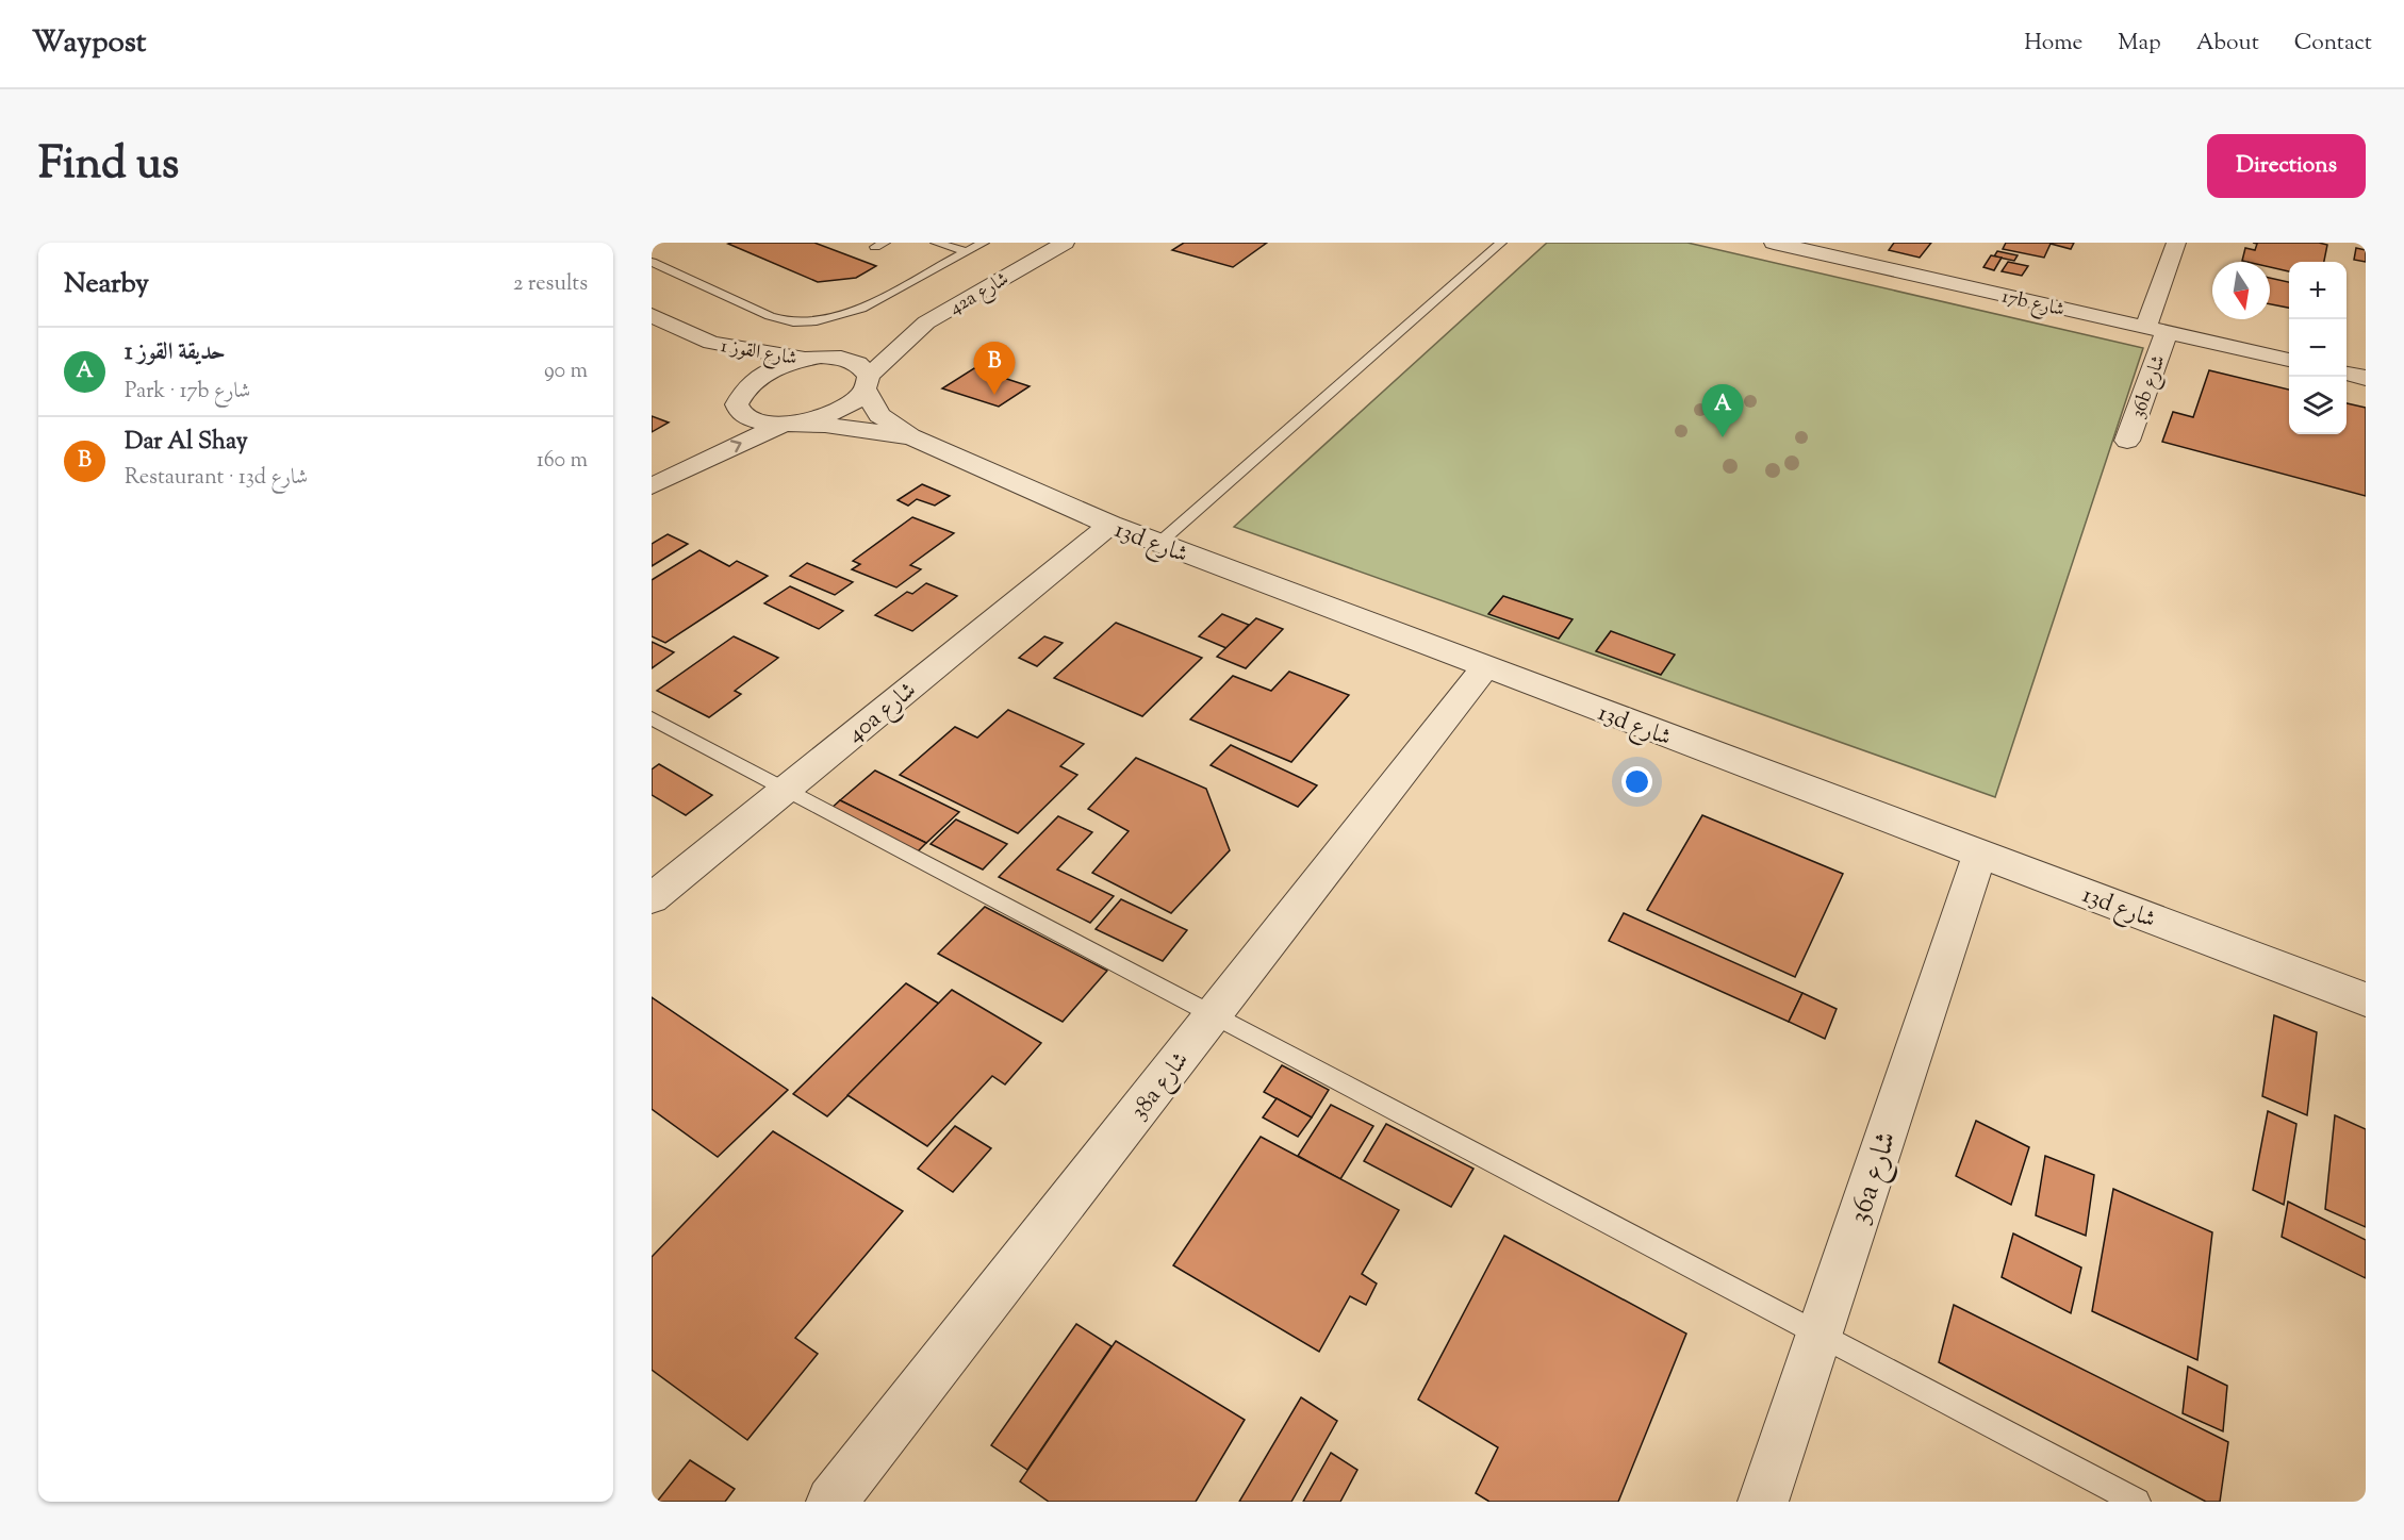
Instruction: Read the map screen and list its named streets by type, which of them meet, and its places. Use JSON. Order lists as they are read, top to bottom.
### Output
{
  "streets": {
    "street": [
      "42a شارع",
      "17b شارع",
      "شارع القوز 1",
      "36b شارع",
      "13d شارع",
      "40a شارع",
      "38a شارع",
      "36a شارع"
    ]
  },
  "crossings": [
    ["42a شارع", "شارع القوز 1"],
    ["42a شارع", "13d شارع"],
    ["17b شارع", "36b شارع"],
    ["شارع القوز 1", "13d شارع"],
    ["13d شارع", "40a شارع"],
    ["13d شارع", "38a شارع"],
    ["13d شارع", "36a شارع"]
  ],
  "north": "bottom",
  "page": {
    "header": "Waypost",
    "nav": [
      "Home",
      "Map",
      "About",
      "Contact"
    ],
    "title": "Find us",
    "buttons": "Directions",
    "heading": ["Nearby", "2 results"],
    "map_buttons": ["+", "−"],
    "list": [
      {
        "mark": "A",
        "name": "حديقة القوز 1",
        "note": "Park · 17b شارع",
        "value": "90 m"
      },
      {
        "mark": "B",
        "name": "Dar Al Shay",
        "note": "Restaurant · 13d شارع",
        "value": "160 m"
      }
    ],
    "pins": ["B", "A"]
  }
}
